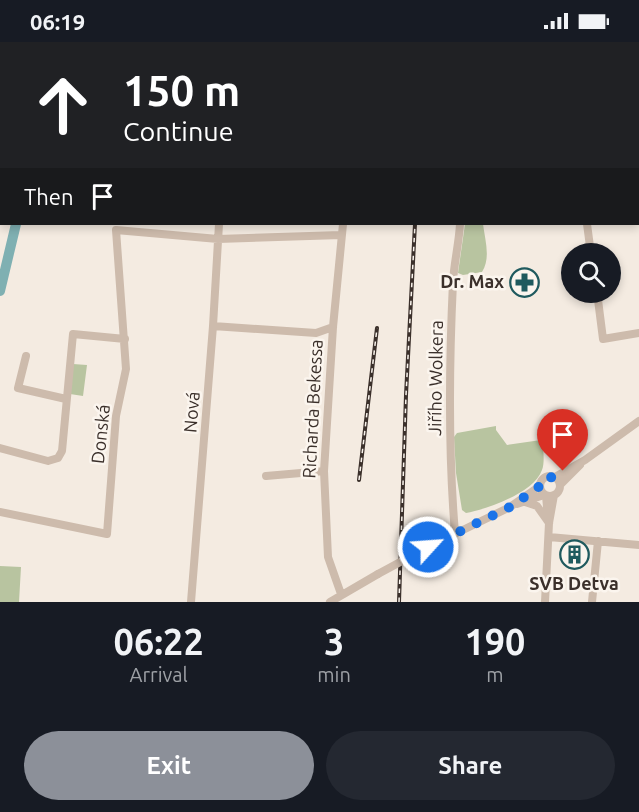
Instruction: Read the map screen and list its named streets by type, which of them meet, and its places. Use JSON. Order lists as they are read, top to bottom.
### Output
{
  "streets": {
    "street": [
      "Jiřího Wolkera",
      "Richarda Bekessa",
      "Nová",
      "Donská"
    ]
  },
  "crossings": [
    ["Nová", "Donská"]
  ],
  "places": {
    "pharmacy": ["Dr. Max"],
    "building": ["SVB Detva"]
  },
  "page": {
    "status": "06:19",
    "turn": ["150 m", "Continue"],
    "then": "Then",
    "eta": [
      "06:22",
      "Arrival",
      "3",
      "min",
      "190",
      "m"
    ],
    "buttons": ["Exit", "Share"]
  }
}
